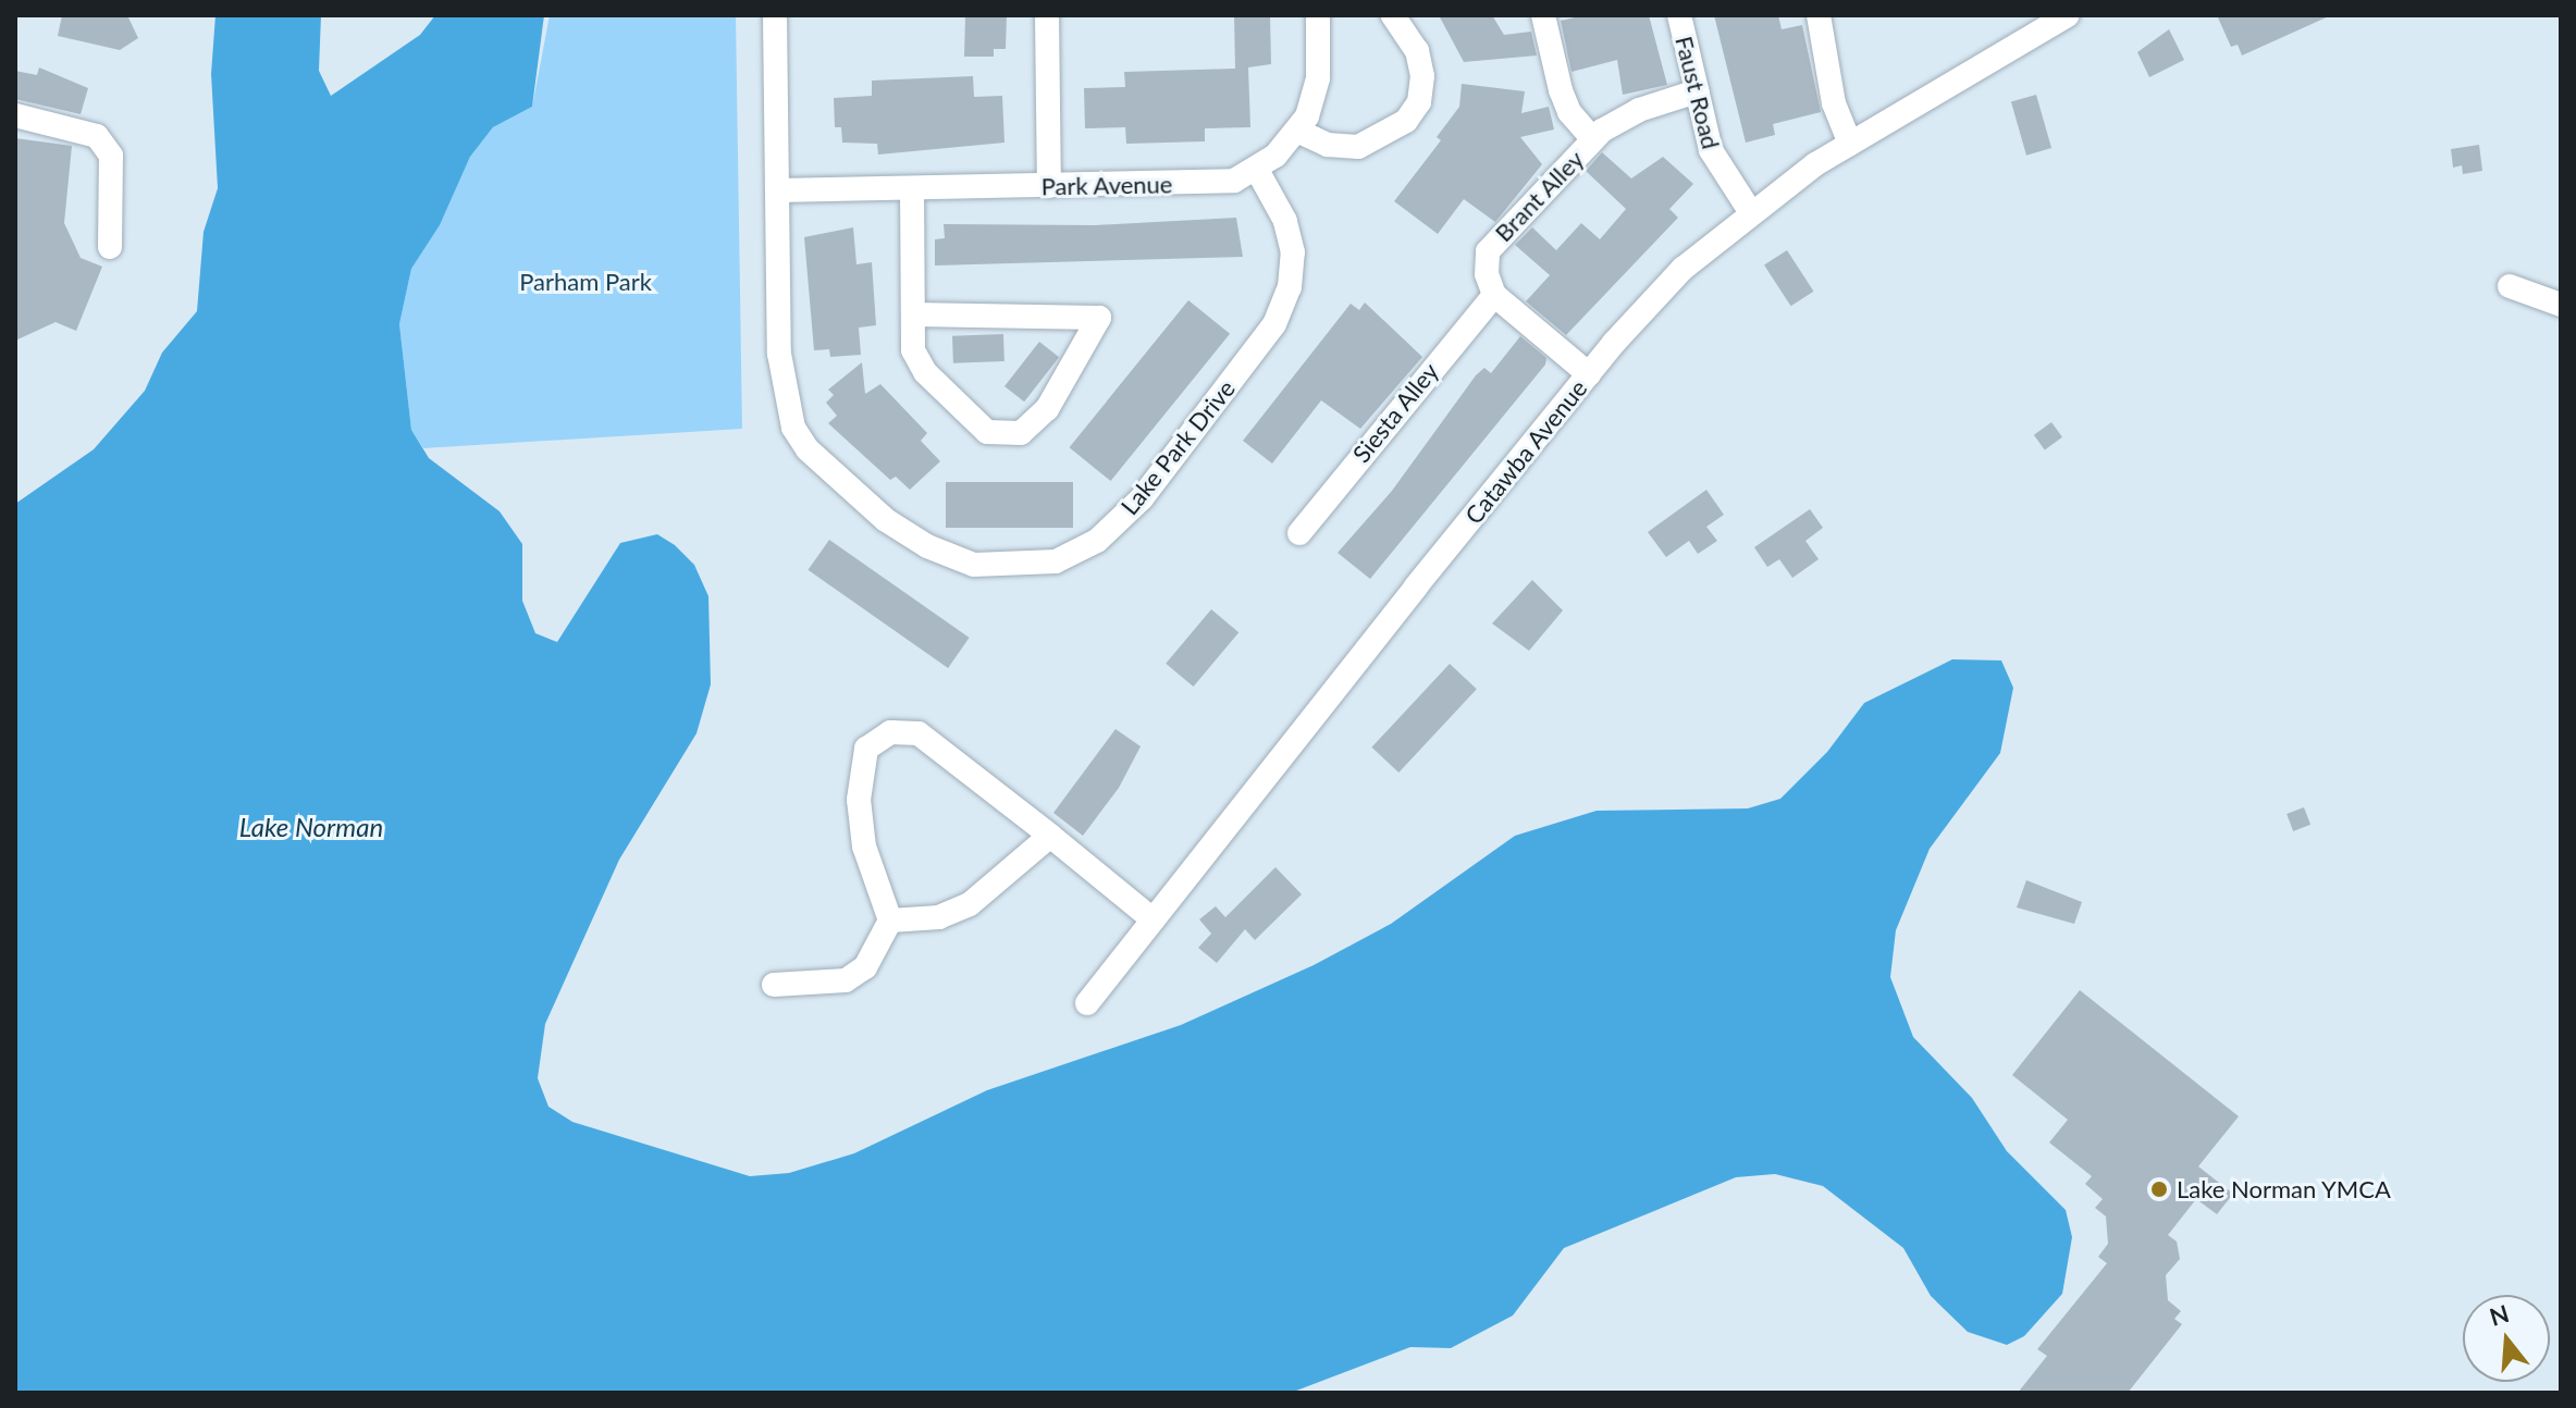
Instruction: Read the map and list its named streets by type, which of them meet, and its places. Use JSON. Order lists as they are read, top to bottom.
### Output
{
  "streets": {
    "street": [
      "Faust Road",
      "Park Avenue",
      "Brant Alley",
      "Siesta Alley",
      "Lake Park Drive",
      "Catawba Avenue"
    ]
  },
  "crossings": [
    ["Faust Road", "Brant Alley"],
    ["Faust Road", "Catawba Avenue"],
    ["Park Avenue", "Lake Park Drive"],
    ["Brant Alley", "Siesta Alley"]
  ],
  "water": ["Lake Norman"],
  "parks": ["Parham Park"],
  "places": ["Lake Norman YMCA"],
  "north": "top"
}
